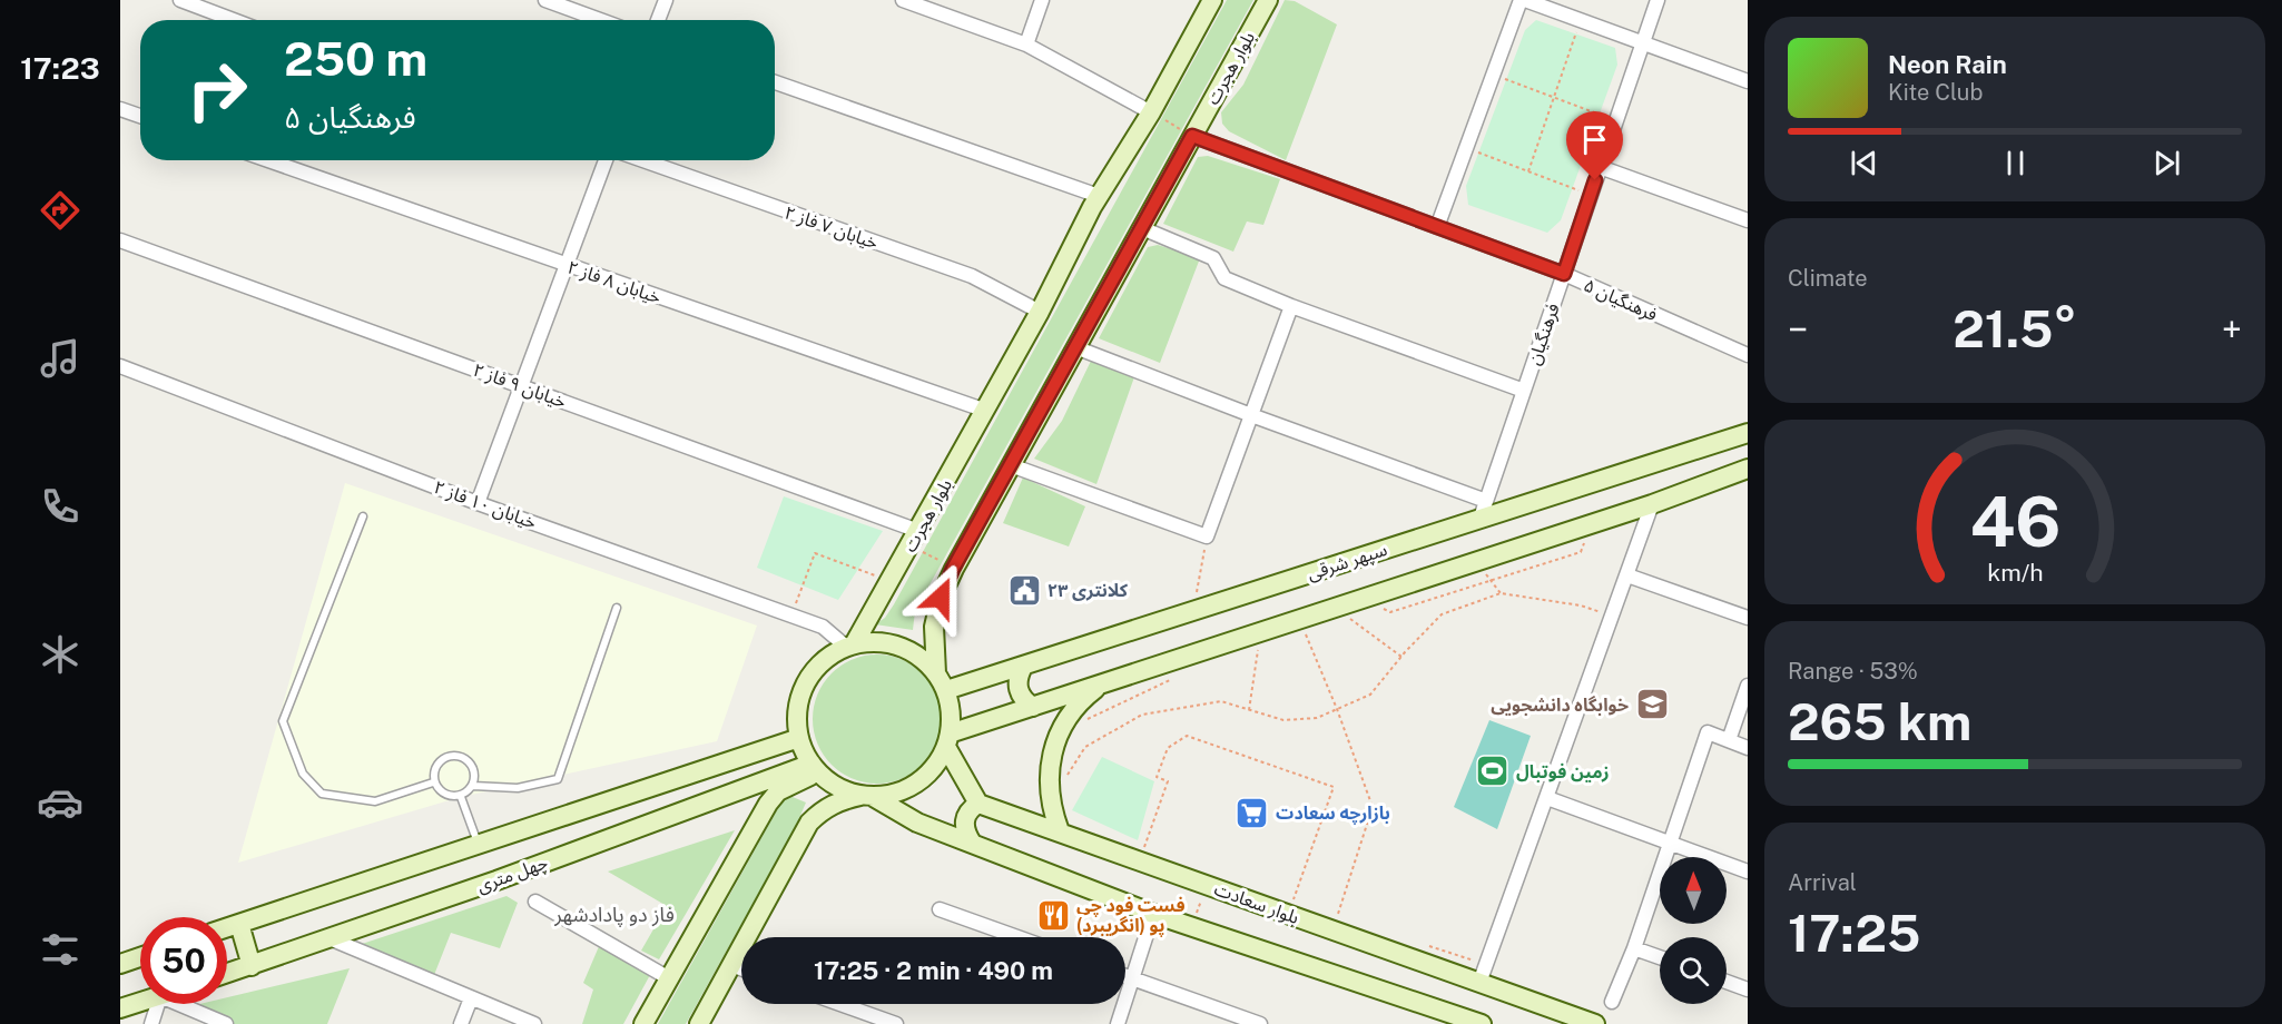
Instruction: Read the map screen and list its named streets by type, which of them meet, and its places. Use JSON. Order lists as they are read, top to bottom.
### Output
{
  "streets": {
    "main road": [
      "بلوار هجرت",
      "سپهر شرقی",
      "چهل متری",
      "بلوار سعادت"
    ],
    "street": [
      "خیابان ۷ فاز ۲",
      "خیابان ۸ فاز ۲",
      "فرهنگیان ۵",
      "فرهنگیان",
      "خیابان ۹ فاز ۲",
      "خیابان ۱۰ فاز ۲"
    ]
  },
  "crossings": [
    ["بلوار هجرت", "خیابان ۷ فاز ۲"],
    ["بلوار هجرت", "خیابان ۸ فاز ۲"],
    ["بلوار هجرت", "فرهنگیان ۵"],
    ["بلوار هجرت", "خیابان ۹ فاز ۲"],
    ["بلوار هجرت", "خیابان ۱۰ فاز ۲"],
    ["بلوار هجرت", "سپهر شرقی"],
    ["بلوار هجرت", "چهل متری"],
    ["فرهنگیان ۵", "فرهنگیان"],
    ["فرهنگیان", "سپهر شرقی"],
    ["خیابان ۱۰ فاز ۲", "سپهر شرقی"],
    ["خیابان ۱۰ فاز ۲", "چهل متری"],
    ["سپهر شرقی", "چهل متری"]
  ],
  "districts": ["فاز دو پادادشهر"],
  "places": {
    "public building": ["کلانتری ۲۳"],
    "school or university": ["خوابگاه دانشجویی"],
    "sports": ["زمین فوتبال"],
    "supermarket": ["بازارچه سعادت"],
    "restaurant": ["فست فود چی پو (انگریبرد)"]
  },
  "north": "top",
  "page": {
    "tabs": "17:23",
    "turn": ["250 m", "فرهنگیان ۵"],
    "song": ["Neon Rain", "Kite Club"],
    "tile": [
      "Climate",
      ["Range · 53%", "265 km"],
      ["Arrival", "17:25"]
    ],
    "heat": ["−", "21.5°", "+"],
    "limit": "50",
    "trip": "17:25 · 2 min · 490 m",
    "gauge": ["46", "km/h"]
  }
}
